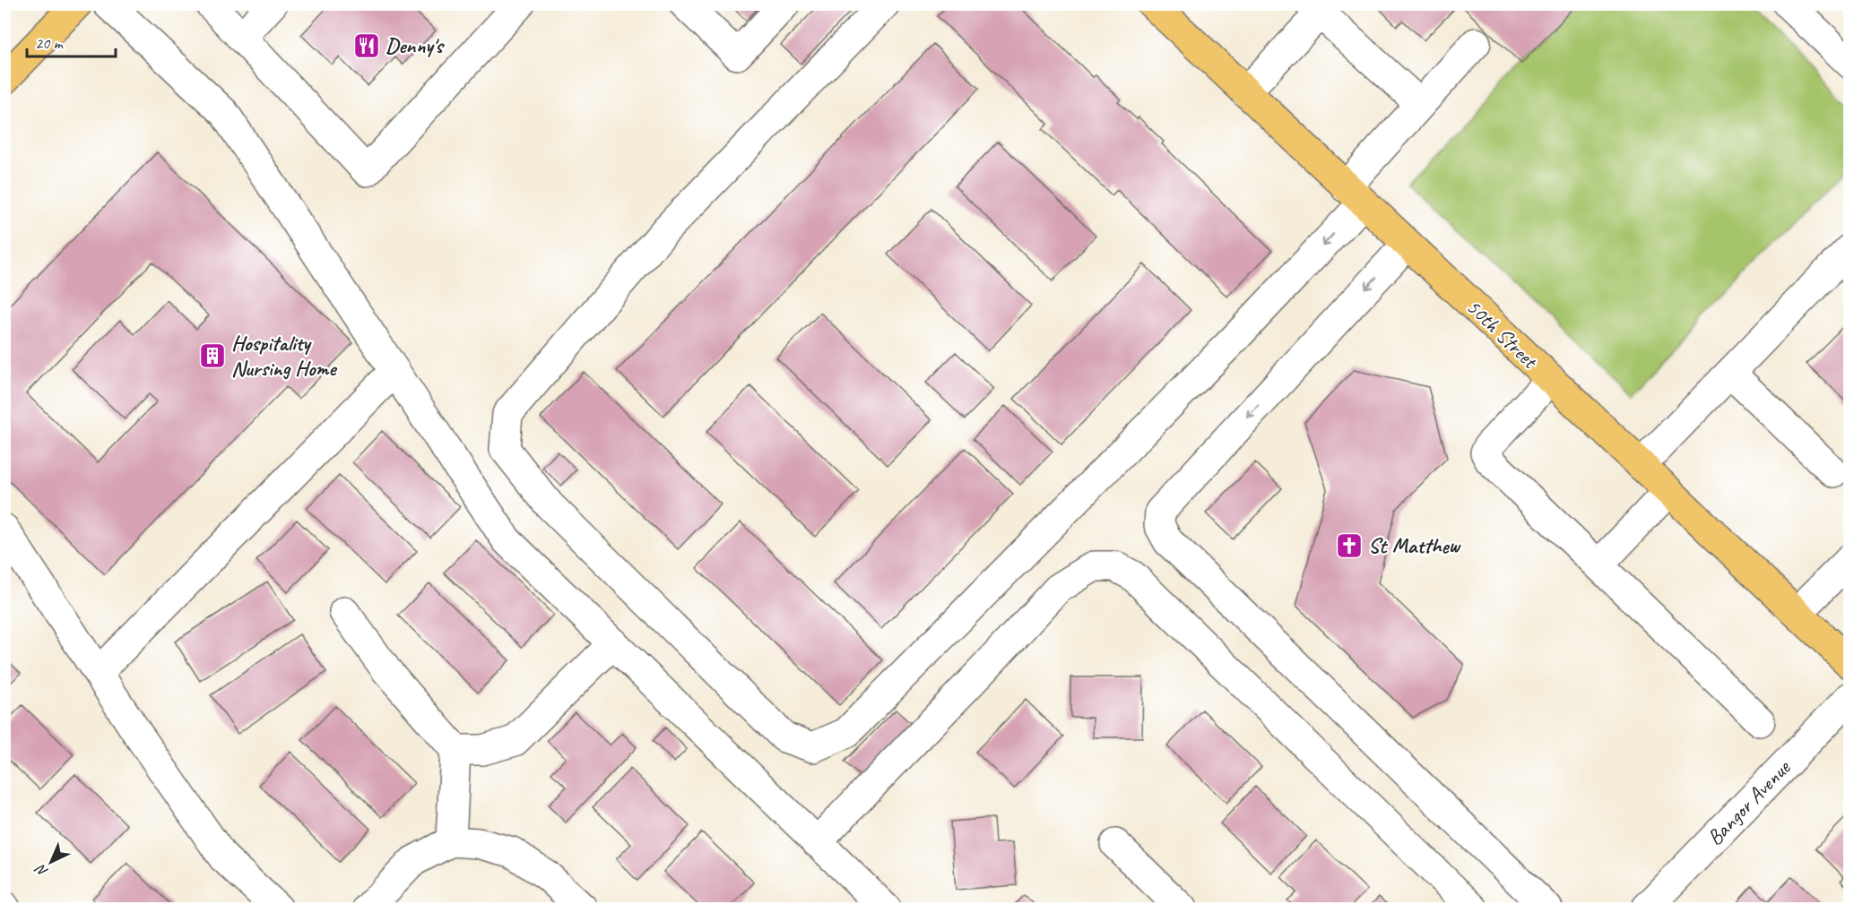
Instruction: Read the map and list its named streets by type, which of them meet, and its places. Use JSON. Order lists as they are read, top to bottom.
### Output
{
  "streets": {
    "main road": ["50th Street"],
    "street": ["Bangor Avenue"]
  },
  "places": {
    "restaurant": ["Denny's"],
    "building": ["Hospitality Nursing Home"],
    "church": ["St Matthew"]
  },
  "scale_bar": "20 m",
  "north": "bottom left"
}
